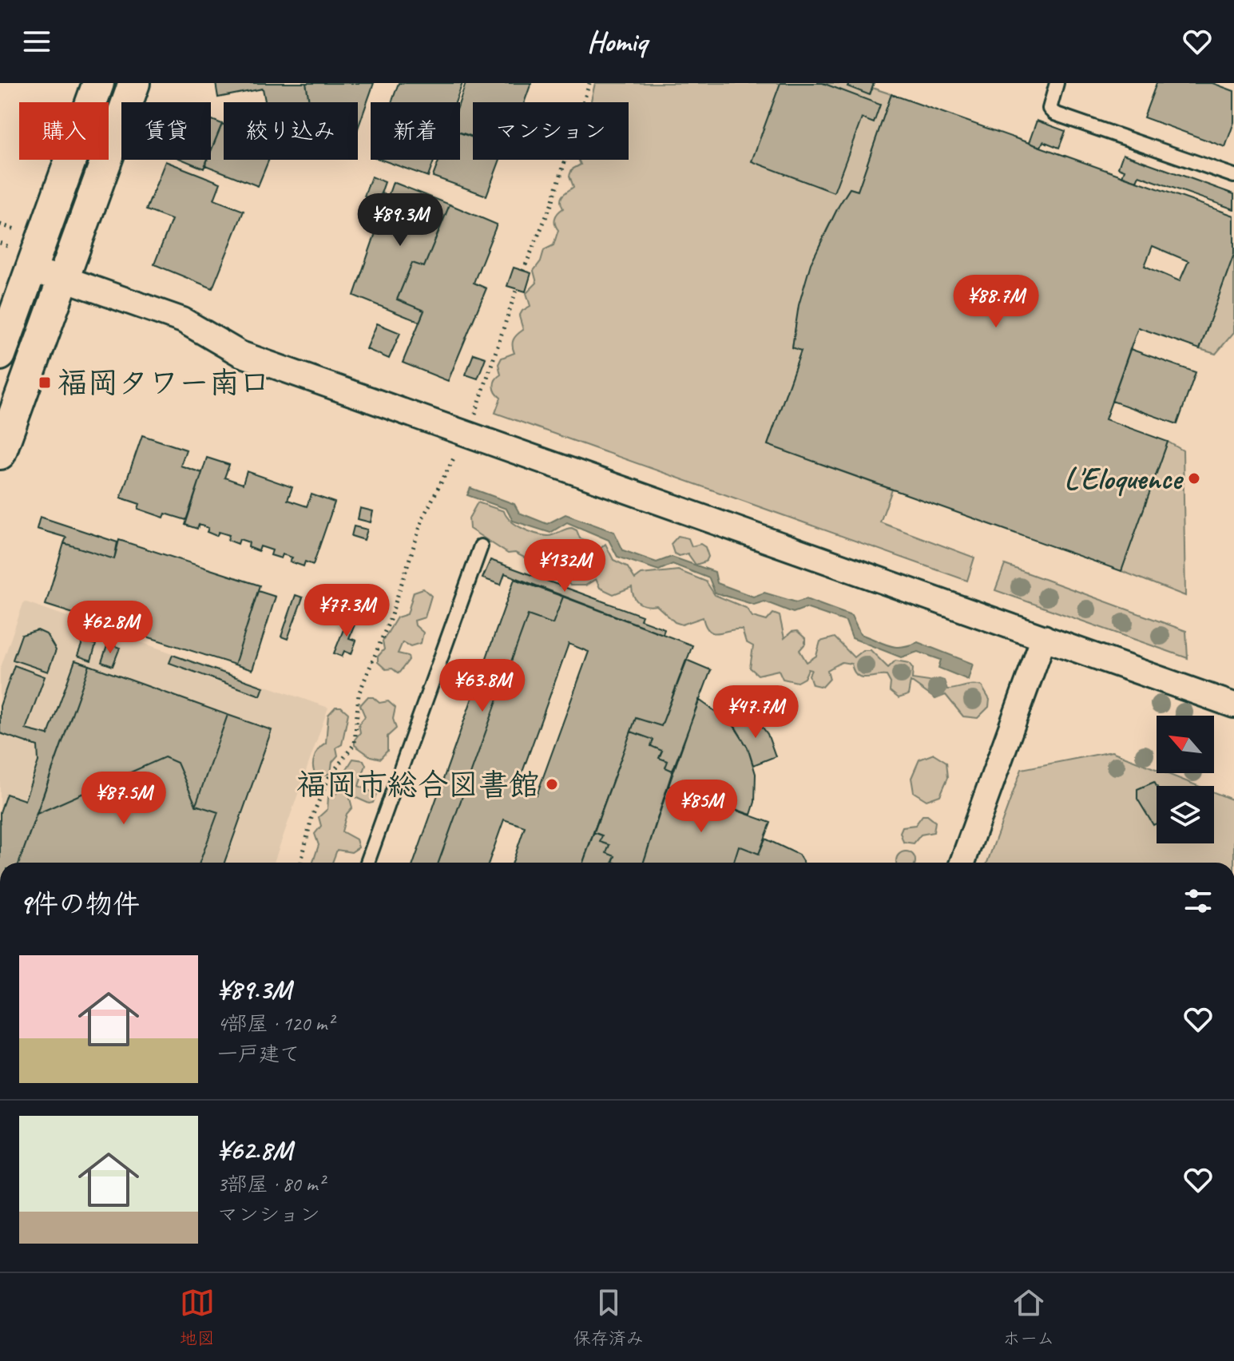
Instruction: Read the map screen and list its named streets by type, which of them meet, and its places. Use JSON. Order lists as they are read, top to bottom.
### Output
{
  "places": {
    "transit": ["福岡タワー南口"],
    "other": ["L'Eloquence", "福岡市総合図書館"]
  },
  "north": "top left",
  "page": {
    "header": "Homiq",
    "chip": [
      "購入",
      "賃貸",
      "絞り込み",
      "新着",
      "マンション"
    ],
    "price": [
      "¥89.3M",
      "¥88.7M",
      "¥132M",
      "¥77.3M",
      "¥62.8M",
      "¥63.8M",
      "¥47.7M",
      "¥87.5M",
      "¥85M"
    ],
    "heading": "9件の物件",
    "list": [
      {
        "name": "¥89.3M",
        "note": "4部屋 · 120 m² · 一戸建て"
      },
      {
        "name": "¥62.8M",
        "note": "3部屋 · 80 m² · マンション"
      }
    ],
    "tabs": ["地図", "保存済み", "ホーム"]
  }
}
